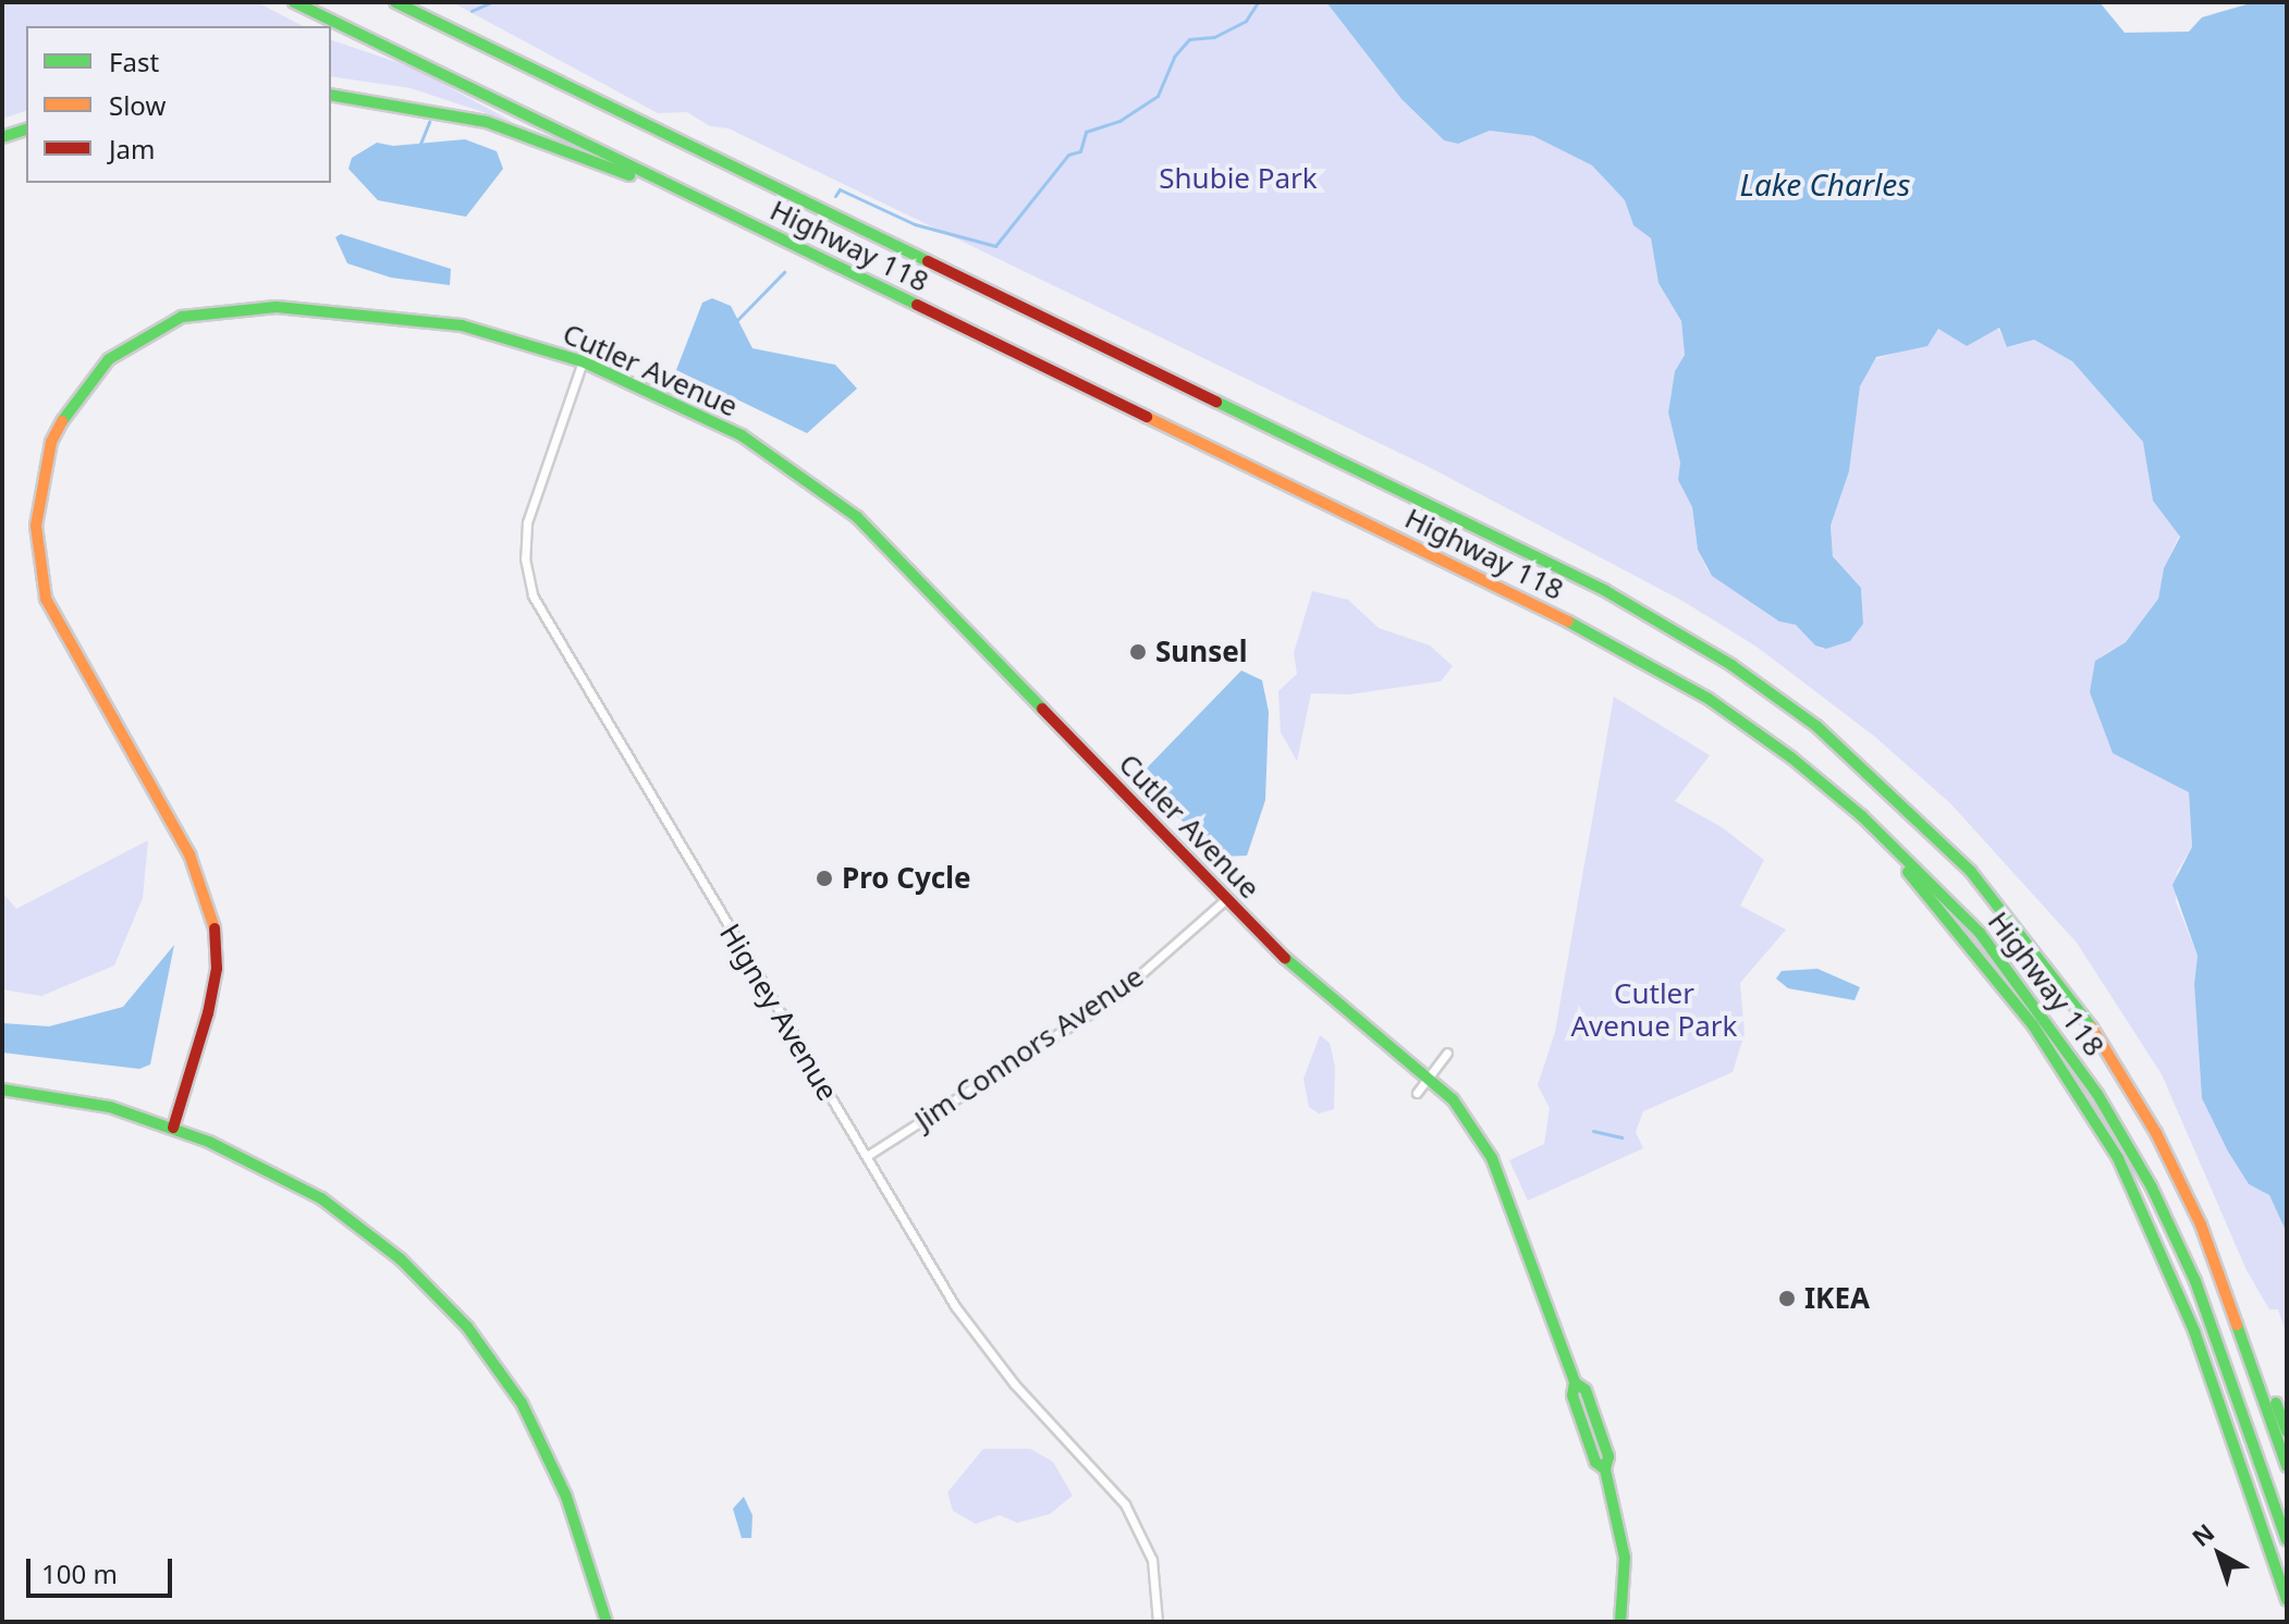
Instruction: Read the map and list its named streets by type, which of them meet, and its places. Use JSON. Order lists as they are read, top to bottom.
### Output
{
  "streets": {
    "main road": ["Highway 118", "Cutler Avenue"],
    "street": ["Higney Avenue", "Jim Connors Avenue"]
  },
  "crossings": [
    ["Cutler Avenue", "Higney Avenue"],
    ["Cutler Avenue", "Jim Connors Avenue"],
    ["Higney Avenue", "Jim Connors Avenue"]
  ],
  "water": ["Lake Charles"],
  "parks": ["Shubie Park", "Cutler Avenue Park"],
  "places": ["Sunsel", "Pro Cycle", "IKEA"],
  "legend": ["Fast", "Slow", "Jam"],
  "scale_bar": "100 m",
  "north": "top left"
}
